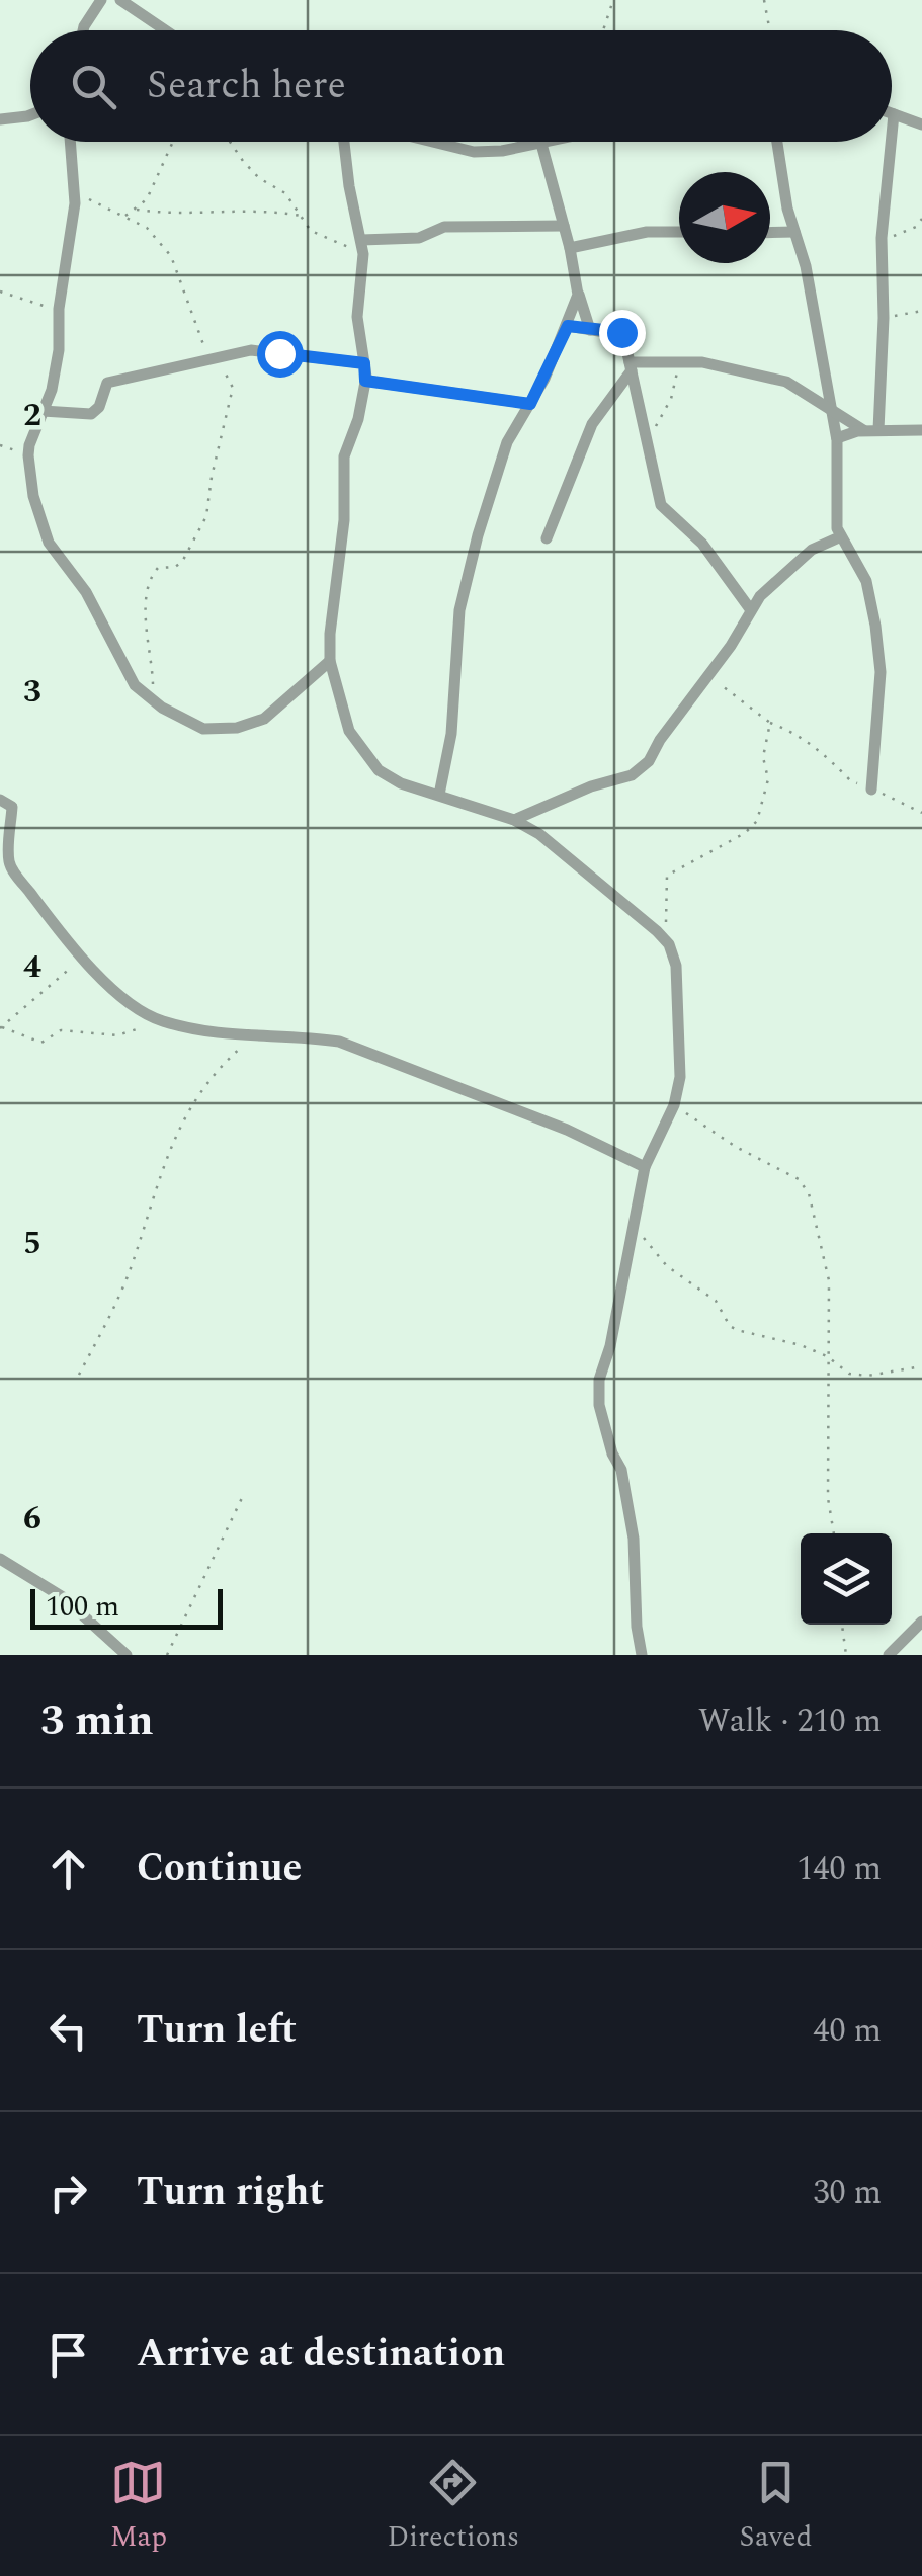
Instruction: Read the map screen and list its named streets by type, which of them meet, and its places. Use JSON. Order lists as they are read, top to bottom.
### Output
{
  "scale_bar": "100 m",
  "north": "right",
  "page": {
    "search": "Search here",
    "scale": "100 m",
    "heading": ["3 min", "Walk · 210 m"],
    "list": [
      ["Continue", "140 m"],
      ["Turn left", "40 m"],
      ["Turn right", "30 m"],
      "Arrive at destination"
    ],
    "nav": ["Map", "Directions", "Saved"]
  },
  "grid": {
    "rows": [
      "2",
      "3",
      "4",
      "5",
      "6"
    ]
  }
}
